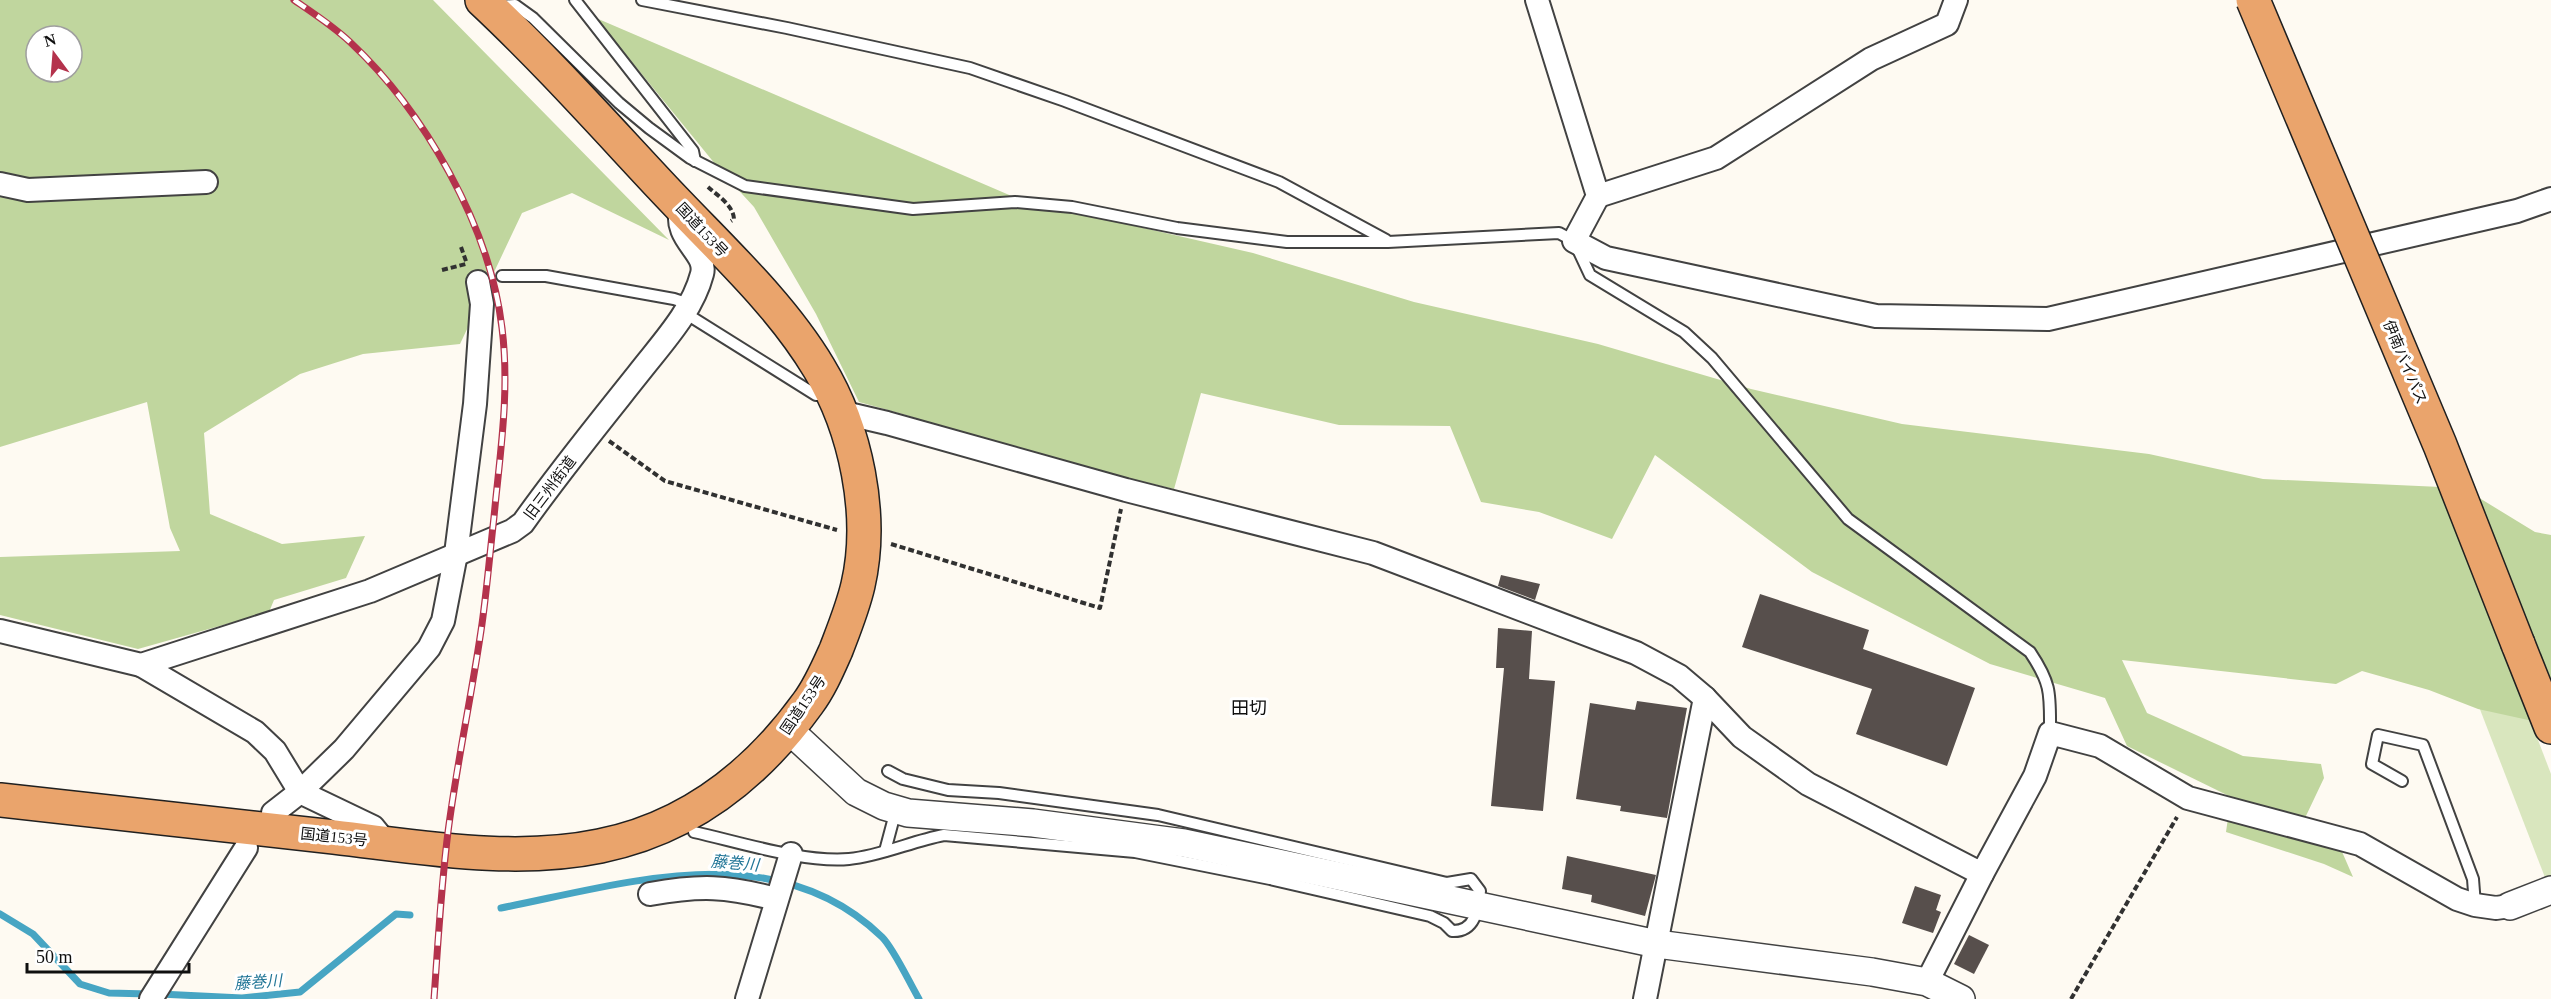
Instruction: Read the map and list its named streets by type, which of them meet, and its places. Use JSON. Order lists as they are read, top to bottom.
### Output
{
  "streets": {
    "highway": ["国道153号", "伊南バイパス"],
    "street": ["旧三州街道"]
  },
  "crossings": [
    ["国道153号", "旧三州街道"]
  ],
  "districts": ["田切"],
  "water": ["藤巻川"],
  "scale_bar": "50 m",
  "north": "top"
}
